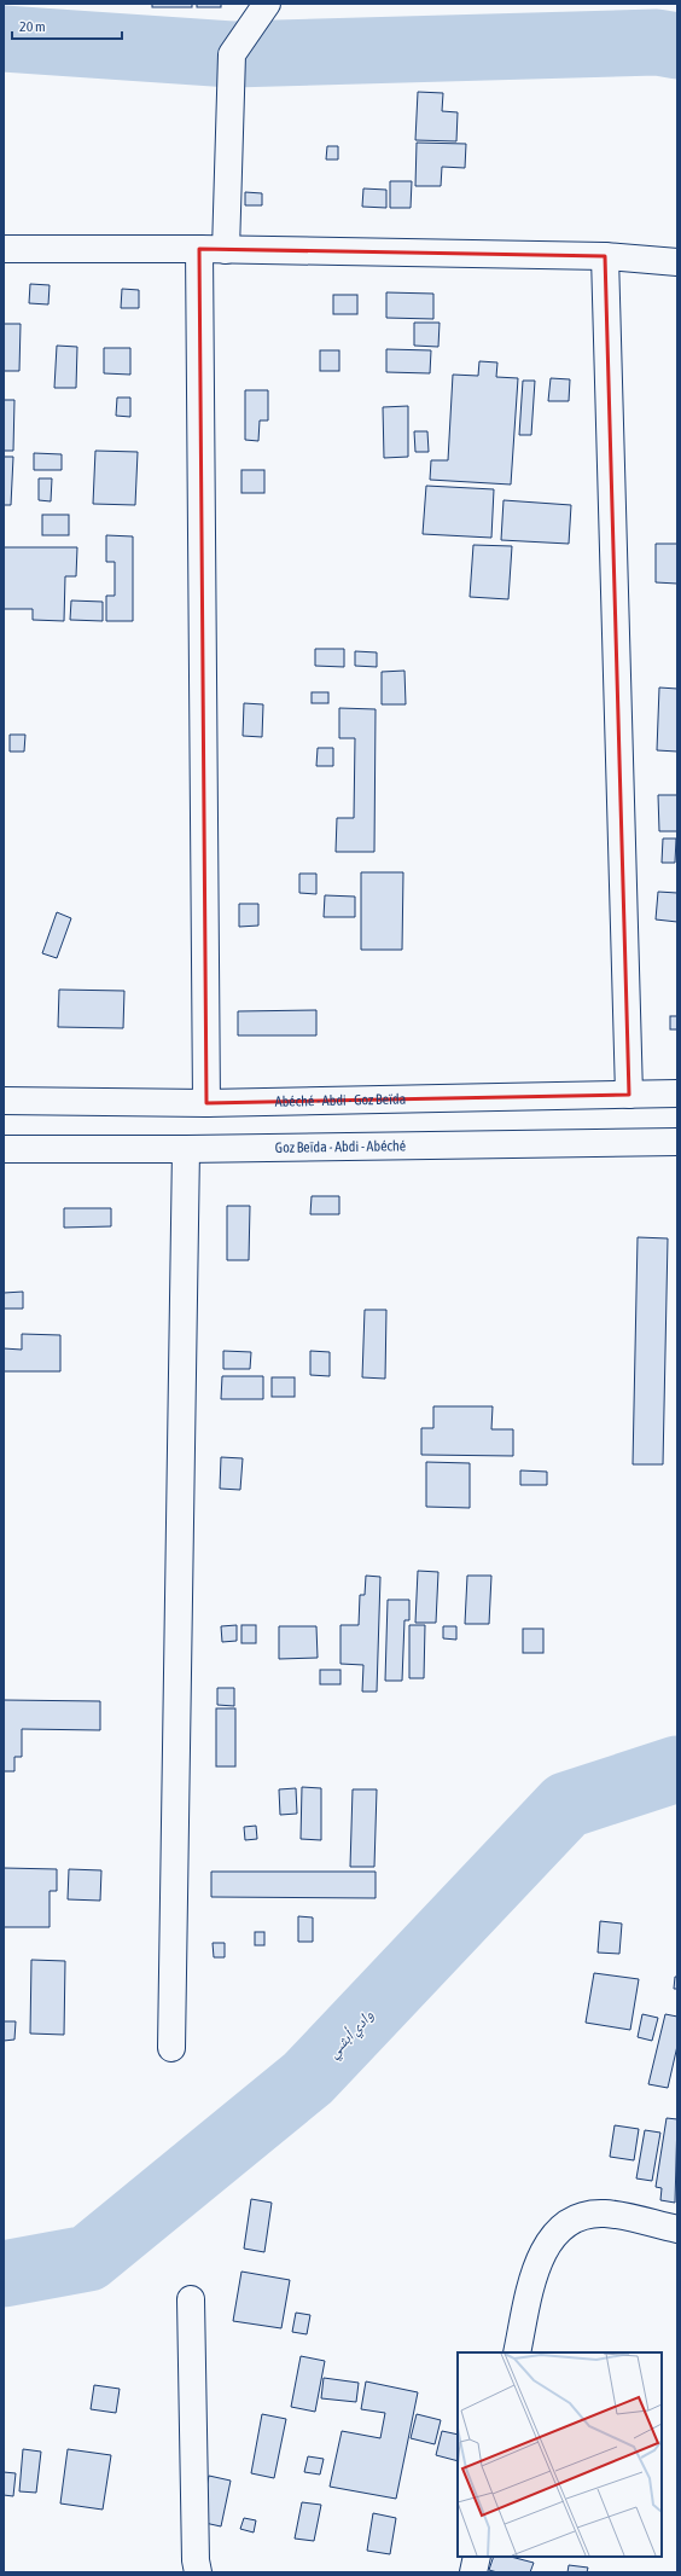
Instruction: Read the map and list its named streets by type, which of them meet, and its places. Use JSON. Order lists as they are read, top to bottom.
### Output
{
  "streets": {
    "street": ["Abéché - Abdi - Goz Beïda", "Goz Beïda - Abdi - Abéché"]
  },
  "water": ["وادي أبشي"],
  "scale_bar": "20 m"
}
